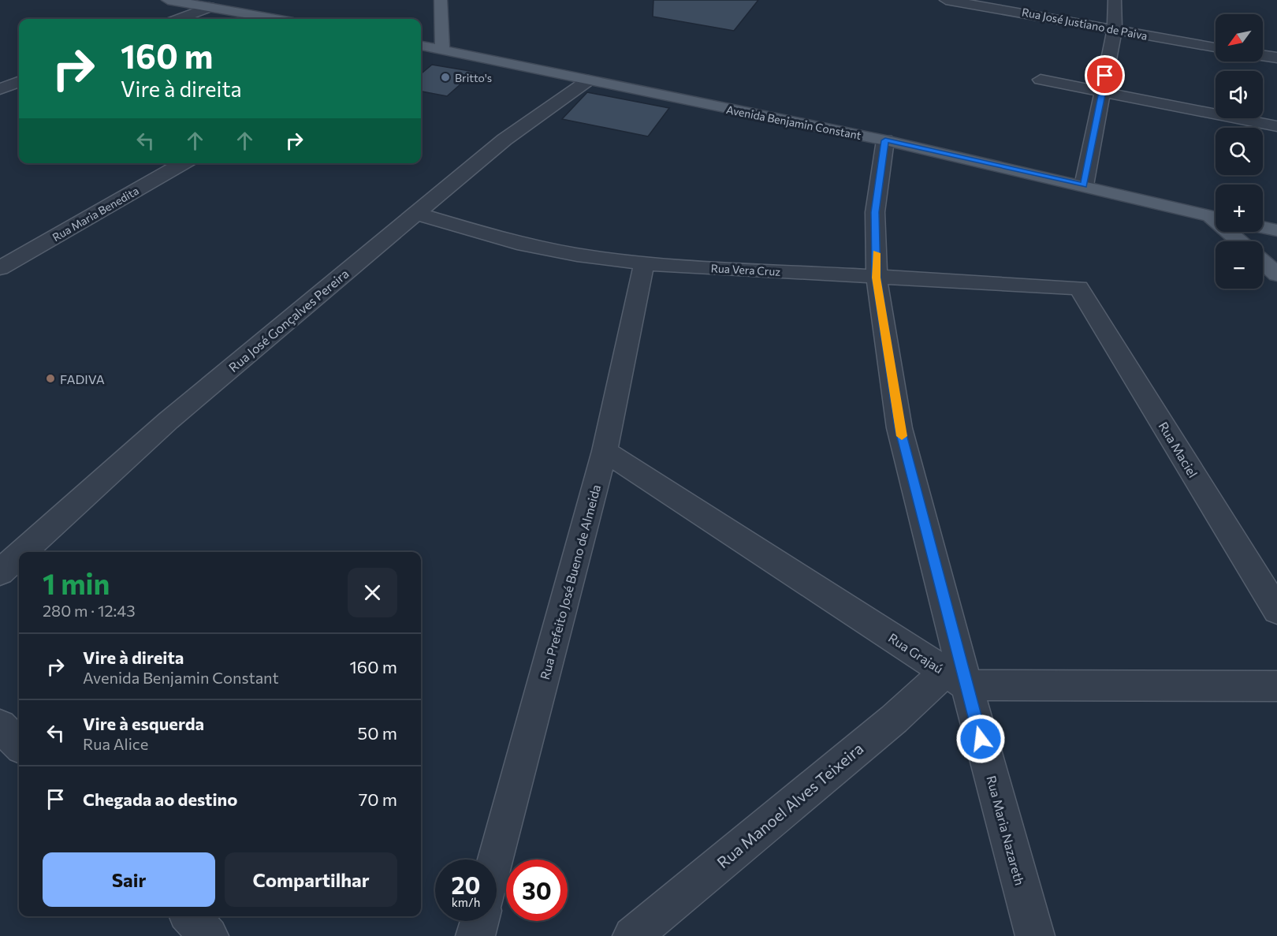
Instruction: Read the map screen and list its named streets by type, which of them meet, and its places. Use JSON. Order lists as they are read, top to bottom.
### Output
{
  "streets": {
    "main road": ["Avenida Benjamin Constant"],
    "street": [
      "Rua José Justiano de Paiva",
      "Rua Maria Benedita",
      "Rua Vera Cruz",
      "Rua José Gonçalves Pereira",
      "Rua Maciel",
      "Rua Prefeito José Bueno de Almeida",
      "Rua Grajaú",
      "Rua Manoel Alves Teixeira",
      "Rua Maria Nazareth"
    ]
  },
  "crossings": [
    ["Avenida Benjamin Constant", "Rua José Gonçalves Pereira"],
    ["Avenida Benjamin Constant", "Rua Maria Nazareth"],
    ["Rua Vera Cruz", "Rua José Gonçalves Pereira"],
    ["Rua Vera Cruz", "Rua Maciel"],
    ["Rua Vera Cruz", "Rua Prefeito José Bueno de Almeida"],
    ["Rua Vera Cruz", "Rua Maria Nazareth"],
    ["Rua Prefeito José Bueno de Almeida", "Rua Grajaú"],
    ["Rua Grajaú", "Rua Manoel Alves Teixeira"],
    ["Rua Grajaú", "Rua Maria Nazareth"],
    ["Rua Manoel Alves Teixeira", "Rua Maria Nazareth"]
  ],
  "places": ["Britto's", "FADIVA"],
  "north": "bottom left",
  "page": {
    "map_buttons": ["+", "−"],
    "turn": ["160 m", "Vire à direita"],
    "heading": ["1 min", "280 m · 12:43"],
    "list": [
      {
        "name": "Vire à direita",
        "note": "Avenida Benjamin Constant",
        "value": "160 m"
      },
      {
        "name": "Vire à esquerda",
        "note": "Rua Alice",
        "value": "50 m"
      },
      {
        "name": "Chegada ao destino",
        "value": "70 m"
      }
    ],
    "buttons": ["Sair", "Compartilhar"],
    "speed": "20 km/h",
    "limit": "30"
  }
}
